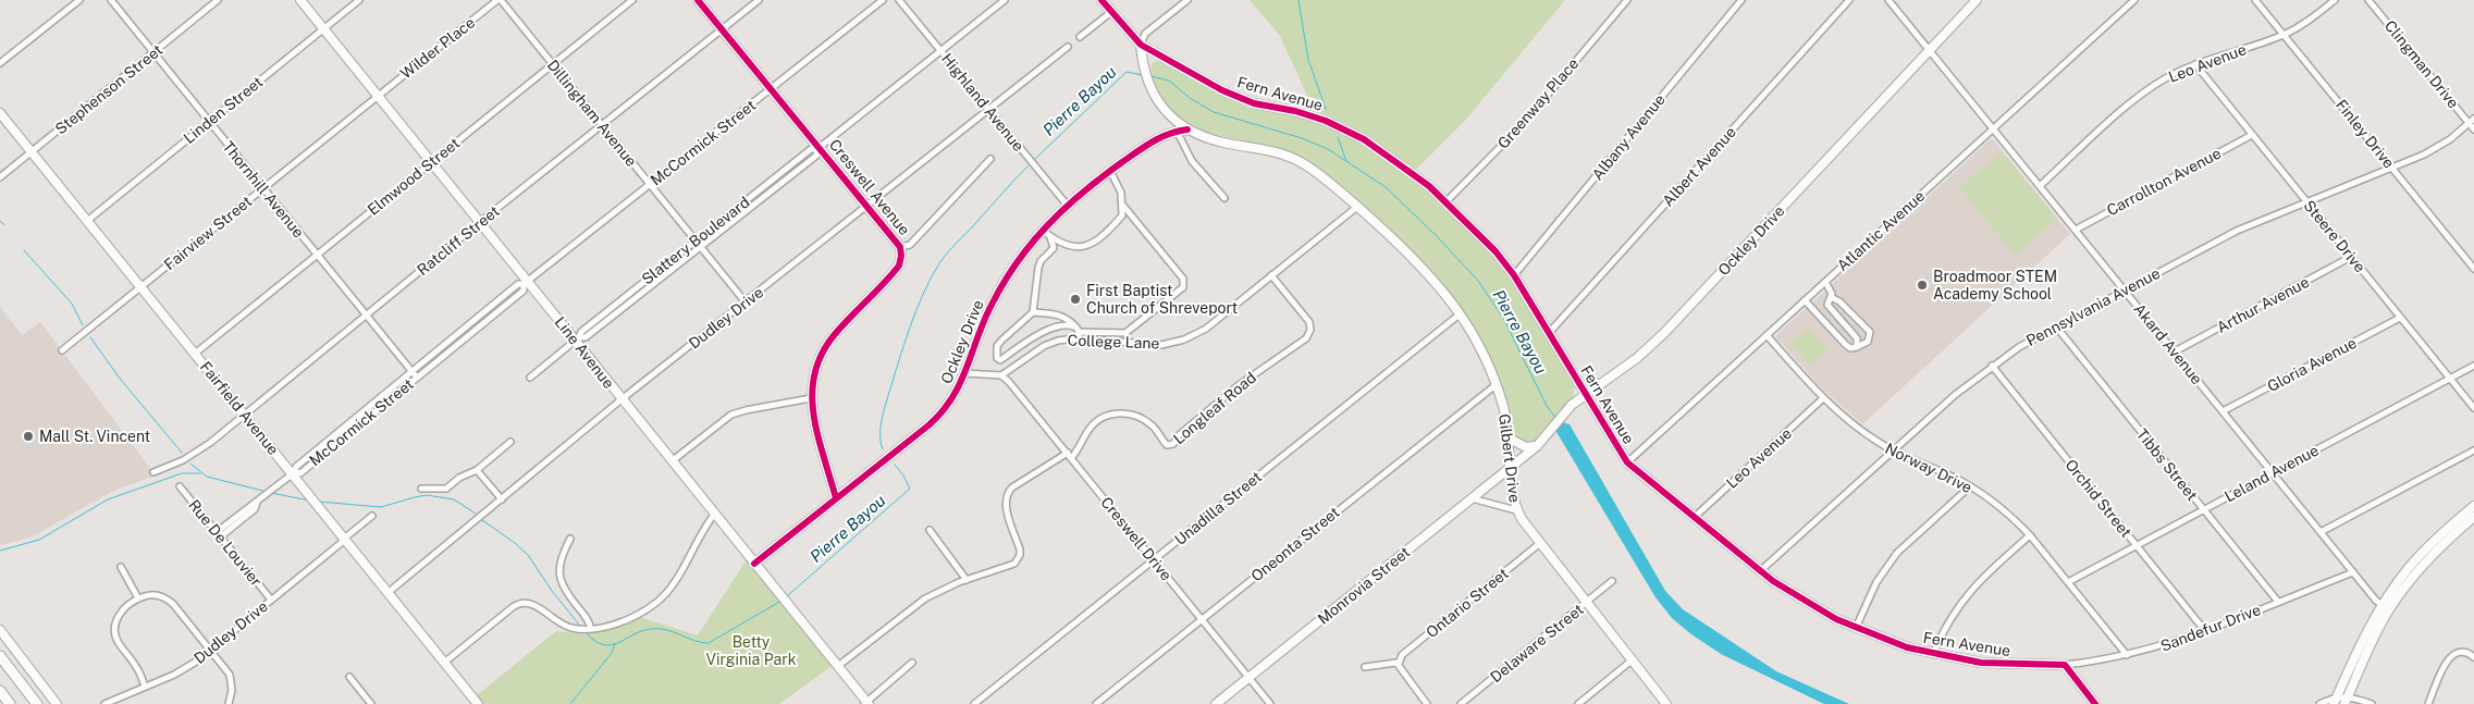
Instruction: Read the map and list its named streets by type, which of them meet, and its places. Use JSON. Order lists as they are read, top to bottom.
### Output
{
  "streets": {
    "street": [
      "Wilder Place",
      "Leo Avenue",
      "Clingman Drive",
      "Stephenson Street",
      "Fern Avenue",
      "Highland Avenue",
      "Greenway Place",
      "Linden Street",
      "Dillingham Avenue",
      "Finley Drive",
      "Albany Avenue",
      "McCormick Street",
      "Albert Avenue",
      "Elmwood Street",
      "Carrollton Avenue",
      "Creswell Avenue",
      "Thornhill Avenue",
      "Atlantic Avenue",
      "Fairview Street",
      "Steere Drive",
      "Ratcliff Street",
      "Slattery Boulevard",
      "Ockley Drive",
      "Arthur Avenue",
      "Pennsylvania Avenue",
      "Dudley Drive",
      "College Lane",
      "Akard Avenue",
      "Line Avenue",
      "Gloria Avenue",
      "Fairfield Avenue",
      "Longleaf Road",
      "Gilbert Drive",
      "Tibbs Street",
      "Norway Drive",
      "Leland Avenue",
      "Orchid Street",
      "Unadilla Street",
      "Creswell Drive",
      "Rue De Louvier",
      "Oneonta Street",
      "Monrovia Street",
      "Ontario Street",
      "Sandefur Drive",
      "Delaware Street"
    ]
  },
  "crossings": [
    ["Wilder Place", "Dillingham Avenue"],
    ["Wilder Place", "Fairview Street"],
    ["Wilder Place", "Line Avenue"],
    ["Leo Avenue", "Fern Avenue"],
    ["Leo Avenue", "Finley Drive"],
    ["Leo Avenue", "Steere Drive"],
    ["Leo Avenue", "Akard Avenue"],
    ["Leo Avenue", "Norway Drive"],
    ["Clingman Drive", "Pennsylvania Avenue"],
    ["Stephenson Street", "Thornhill Avenue"],
    ["Stephenson Street", "Fairfield Avenue"],
    ["Fern Avenue", "Greenway Place"],
    ["Fern Avenue", "Albany Avenue"],
    ["Fern Avenue", "Albert Avenue"],
    ["Fern Avenue", "Atlantic Avenue"],
    ["Fern Avenue", "Ockley Drive"],
    ["Fern Avenue", "Pennsylvania Avenue"],
    ["Fern Avenue", "Sandefur Drive"],
    ["Highland Avenue", "Slattery Boulevard"],
    ["Highland Avenue", "Ockley Drive"],
    ["Highland Avenue", "Dudley Drive"],
    ["Linden Street", "Thornhill Avenue"],
    ["Linden Street", "Line Avenue"],
    ["Linden Street", "Fairfield Avenue"],
    ["Dillingham Avenue", "McCormick Street"],
    ["Dillingham Avenue", "Elmwood Street"],
    ["Dillingham Avenue", "Ratcliff Street"],
    ["Dillingham Avenue", "Slattery Boulevard"],
    ["Dillingham Avenue", "Dudley Drive"],
    ["Finley Drive", "Pennsylvania Avenue"],
    ["McCormick Street", "Creswell Avenue"],
    ["McCormick Street", "Thornhill Avenue"],
    ["McCormick Street", "Line Avenue"],
    ["McCormick Street", "Fairfield Avenue"],
    ["Elmwood Street", "Thornhill Avenue"],
    ["Elmwood Street", "Line Avenue"],
    ["Elmwood Street", "Fairfield Avenue"],
    ["Carrollton Avenue", "Steere Drive"],
    ["Carrollton Avenue", "Akard Avenue"],
    ["Creswell Avenue", "Ratcliff Street"],
    ["Creswell Avenue", "Slattery Boulevard"],
    ["Creswell Avenue", "Ockley Drive"],
    ["Creswell Avenue", "Dudley Drive"],
    ["Thornhill Avenue", "Fairview Street"],
    ["Thornhill Avenue", "Ratcliff Street"],
    ["Atlantic Avenue", "Akard Avenue"],
    ["Atlantic Avenue", "Norway Drive"],
    ["Fairview Street", "Line Avenue"],
    ["Fairview Street", "Fairfield Avenue"],
    ["Steere Drive", "Arthur Avenue"],
    ["Steere Drive", "Pennsylvania Avenue"],
    ["Steere Drive", "Gloria Avenue"],
    ["Steere Drive", "Leland Avenue"],
    ["Ratcliff Street", "Line Avenue"],
    ["Ratcliff Street", "Fairfield Avenue"],
    ["Slattery Boulevard", "Line Avenue"],
    ["Ockley Drive", "Akard Avenue"],
    ["Ockley Drive", "Line Avenue"],
    ["Ockley Drive", "Gilbert Drive"],
    ["Ockley Drive", "Monrovia Street"],
    ["Arthur Avenue", "Akard Avenue"],
    ["Pennsylvania Avenue", "Akard Avenue"],
    ["Pennsylvania Avenue", "Tibbs Street"],
    ["Pennsylvania Avenue", "Norway Drive"],
    ["Pennsylvania Avenue", "Orchid Street"],
    ["Dudley Drive", "Line Avenue"],
    ["Dudley Drive", "Fairfield Avenue"],
    ["Dudley Drive", "Rue De Louvier"],
    ["College Lane", "Longleaf Road"],
    ["College Lane", "Gilbert Drive"],
    ["College Lane", "Creswell Drive"],
    ["Akard Avenue", "Gloria Avenue"],
    ["Akard Avenue", "Leland Avenue"],
    ["Akard Avenue", "Sandefur Drive"],
    ["Line Avenue", "Longleaf Road"],
    ["Longleaf Road", "Creswell Drive"],
    ["Gilbert Drive", "Unadilla Street"],
    ["Gilbert Drive", "Oneonta Street"],
    ["Gilbert Drive", "Monrovia Street"],
    ["Gilbert Drive", "Ontario Street"],
    ["Gilbert Drive", "Delaware Street"],
    ["Tibbs Street", "Leland Avenue"],
    ["Tibbs Street", "Sandefur Drive"],
    ["Norway Drive", "Leland Avenue"],
    ["Norway Drive", "Sandefur Drive"],
    ["Leland Avenue", "Orchid Street"],
    ["Orchid Street", "Sandefur Drive"],
    ["Unadilla Street", "Creswell Drive"],
    ["Creswell Drive", "Oneonta Street"]
  ],
  "water": ["Pierre Bayou"],
  "parks": ["Betty Virginia Park"],
  "places": ["Broadmoor STEM Academy School", "First Baptist Church of Shreveport", "Mall St. Vincent"]
}
